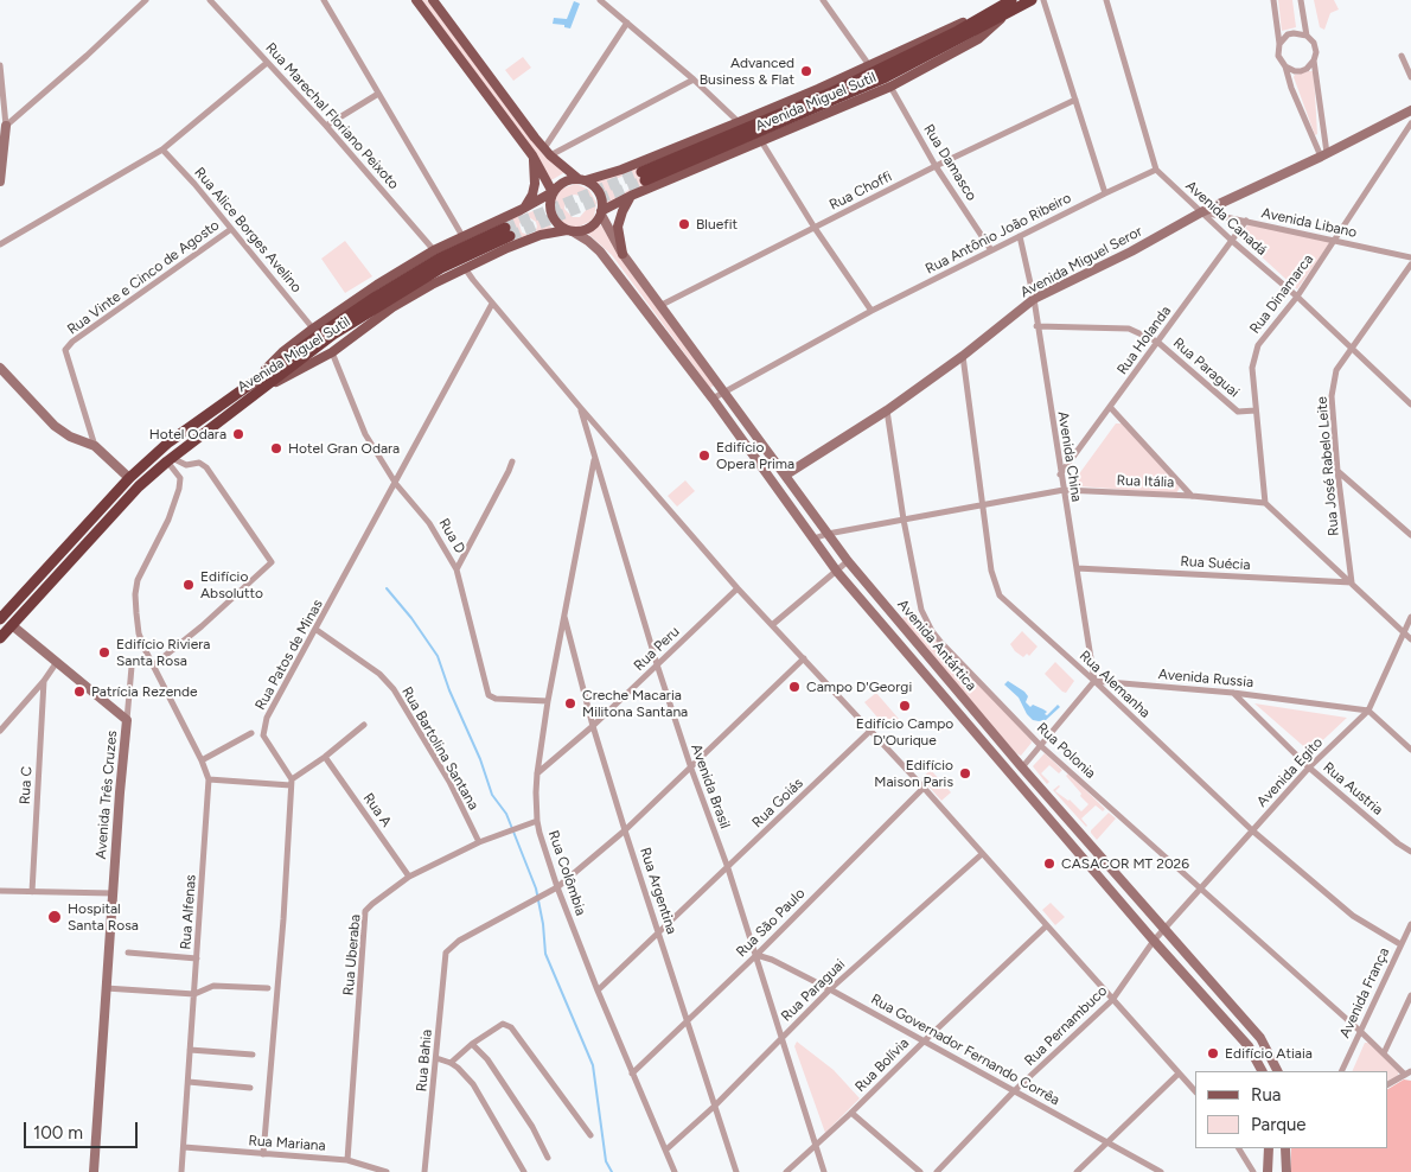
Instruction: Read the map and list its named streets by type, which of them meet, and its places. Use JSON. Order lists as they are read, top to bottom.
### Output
{
  "streets": {
    "highway": ["Avenida Miguel Sutil"],
    "main road": ["Avenida Miguel Seror", "Avenida Antártica", "Avenida Três Cruzes"],
    "street": [
      "Rua Marechal Floriano Peixoto",
      "Rua Damasco",
      "Rua Choffi",
      "Avenida Canadá",
      "Avenida Libano",
      "Rua Alice Borges Avelino",
      "Rua Antônio João Ribeiro",
      "Rua Vinte e Cinco de Agosto",
      "Rua Dinamarca",
      "Rua Holanda",
      "Rua Paraguai",
      "Avenida China",
      "Rua José Rabelo Leite",
      "Rua Itália",
      "Rua D",
      "Rua Suécia",
      "Rua Peru",
      "Rua Patos de Minas",
      "Avenida Russia",
      "Rua Alemanha",
      "Rua Bartolina Santana",
      "Rua Polonia",
      "Avenida Egito",
      "Rua C",
      "Avenida Brasil",
      "Rua Austria",
      "Rua Goiás",
      "Rua A",
      "Rua Colômbia",
      "Rua Argentina",
      "Rua Alfenas",
      "Rua São Paulo",
      "Rua Uberaba",
      "Avenida França",
      "Rua Pernambuco",
      "Rua Governador Fernando Corrêa",
      "Rua Bahia",
      "Rua Bolívia",
      "Rua Mariana"
    ]
  },
  "crossings": [
    ["Avenida Miguel Sutil", "Rua Marechal Floriano Peixoto"],
    ["Avenida Miguel Sutil", "Rua Damasco"],
    ["Avenida Miguel Sutil", "Rua Alice Borges Avelino"],
    ["Avenida Miguel Sutil", "Rua D"],
    ["Avenida Miguel Sutil", "Avenida Antártica"],
    ["Rua Damasco", "Rua Choffi"],
    ["Rua Damasco", "Rua Antônio João Ribeiro"],
    ["Rua Choffi", "Avenida Antártica"],
    ["Avenida Canadá", "Avenida Libano"],
    ["Avenida Canadá", "Rua Antônio João Ribeiro"],
    ["Avenida Canadá", "Avenida Miguel Seror"],
    ["Avenida Canadá", "Rua Dinamarca"],
    ["Avenida Canadá", "Rua Holanda"],
    ["Avenida Canadá", "Rua José Rabelo Leite"],
    ["Avenida Libano", "Avenida Miguel Seror"],
    ["Avenida Libano", "Rua Dinamarca"],
    ["Avenida Libano", "Rua Holanda"],
    ["Rua Alice Borges Avelino", "Rua Vinte e Cinco de Agosto"],
    ["Rua Antônio João Ribeiro", "Avenida China"],
    ["Rua Antônio João Ribeiro", "Avenida Antártica"],
    ["Avenida Miguel Seror", "Avenida China"],
    ["Avenida Miguel Seror", "Avenida Antártica"],
    ["Avenida Miguel Seror", "Rua Alemanha"],
    ["Avenida Miguel Seror", "Rua Polonia"],
    ["Rua Dinamarca", "Rua Paraguai"],
    ["Rua Dinamarca", "Rua Itália"],
    ["Rua Holanda", "Rua Paraguai"],
    ["Rua Holanda", "Avenida China"],
    ["Rua Paraguai", "Avenida China"],
    ["Rua Paraguai", "Avenida Brasil"],
    ["Rua Paraguai", "Rua Colômbia"],
    ["Rua Paraguai", "Rua Argentina"],
    ["Rua Paraguai", "Rua Governador Fernando Corrêa"],
    ["Avenida China", "Rua Itália"],
    ["Avenida China", "Rua Suécia"],
    ["Avenida China", "Avenida Russia"],
    ["Avenida China", "Rua Alemanha"],
    ["Rua José Rabelo Leite", "Rua Suécia"],
    ["Rua Itália", "Avenida Antártica"],
    ["Rua Itália", "Rua Alemanha"],
    ["Rua Itália", "Rua Polonia"],
    ["Rua D", "Rua Patos de Minas"],
    ["Rua D", "Rua Colômbia"],
    ["Avenida Antártica", "Avenida Egito"],
    ["Avenida Antártica", "Rua Pernambuco"],
    ["Rua Peru", "Avenida Brasil"],
    ["Rua Peru", "Rua Colômbia"],
    ["Rua Peru", "Rua Argentina"],
    ["Rua Patos de Minas", "Rua Bartolina Santana"],
    ["Avenida Russia", "Rua Alemanha"],
    ["Avenida Russia", "Avenida Egito"],
    ["Avenida Russia", "Rua Austria"],
    ["Rua Alemanha", "Avenida Egito"],
    ["Rua Alemanha", "Avenida França"],
    ["Rua Bartolina Santana", "Rua Uberaba"],
    ["Rua Polonia", "Avenida Egito"],
    ["Rua Polonia", "Avenida França"],
    ["Avenida Egito", "Rua Austria"],
    ["Avenida Egito", "Rua Pernambuco"],
    ["Avenida Brasil", "Rua Goiás"],
    ["Avenida Brasil", "Rua Colômbia"],
    ["Avenida Brasil", "Rua São Paulo"],
    ["Avenida Brasil", "Rua Governador Fernando Corrêa"],
    ["Avenida Brasil", "Rua Bolívia"],
    ["Avenida Três Cruzes", "Rua Alfenas"],
    ["Rua Goiás", "Rua Colômbia"],
    ["Rua Goiás", "Rua Argentina"],
    ["Rua A", "Rua Uberaba"],
    ["Rua Colômbia", "Rua Argentina"],
    ["Rua Colômbia", "Rua São Paulo"],
    ["Rua Colômbia", "Rua Uberaba"],
    ["Rua Colômbia", "Rua Bahia"],
    ["Rua Argentina", "Rua São Paulo"],
    ["Rua Alfenas", "Rua Mariana"],
    ["Rua São Paulo", "Rua Governador Fernando Corrêa"],
    ["Rua Uberaba", "Rua Mariana"],
    ["Rua Pernambuco", "Rua Governador Fernando Corrêa"],
    ["Rua Governador Fernando Corrêa", "Rua Bolívia"]
  ],
  "places": [
    "Advanced Business & Flat",
    "Bluefit",
    "Hotel Odara",
    "Hotel Gran Odara",
    "Edifício Opera Prima",
    "Edifício Absolutto",
    "Edifício Riviera Santa Rosa",
    "Campo D'Georgi",
    "Patrícia Rezende",
    "Creche Macaria Militona Santana",
    "Edifício Campo D'Ourique",
    "Edifício Maison Paris",
    "CASACOR MT 2026",
    "Hospital Santa Rosa",
    "Edifício Atiaia"
  ],
  "legend": ["Rua", "Parque"],
  "scale_bar": "100 m"
}
